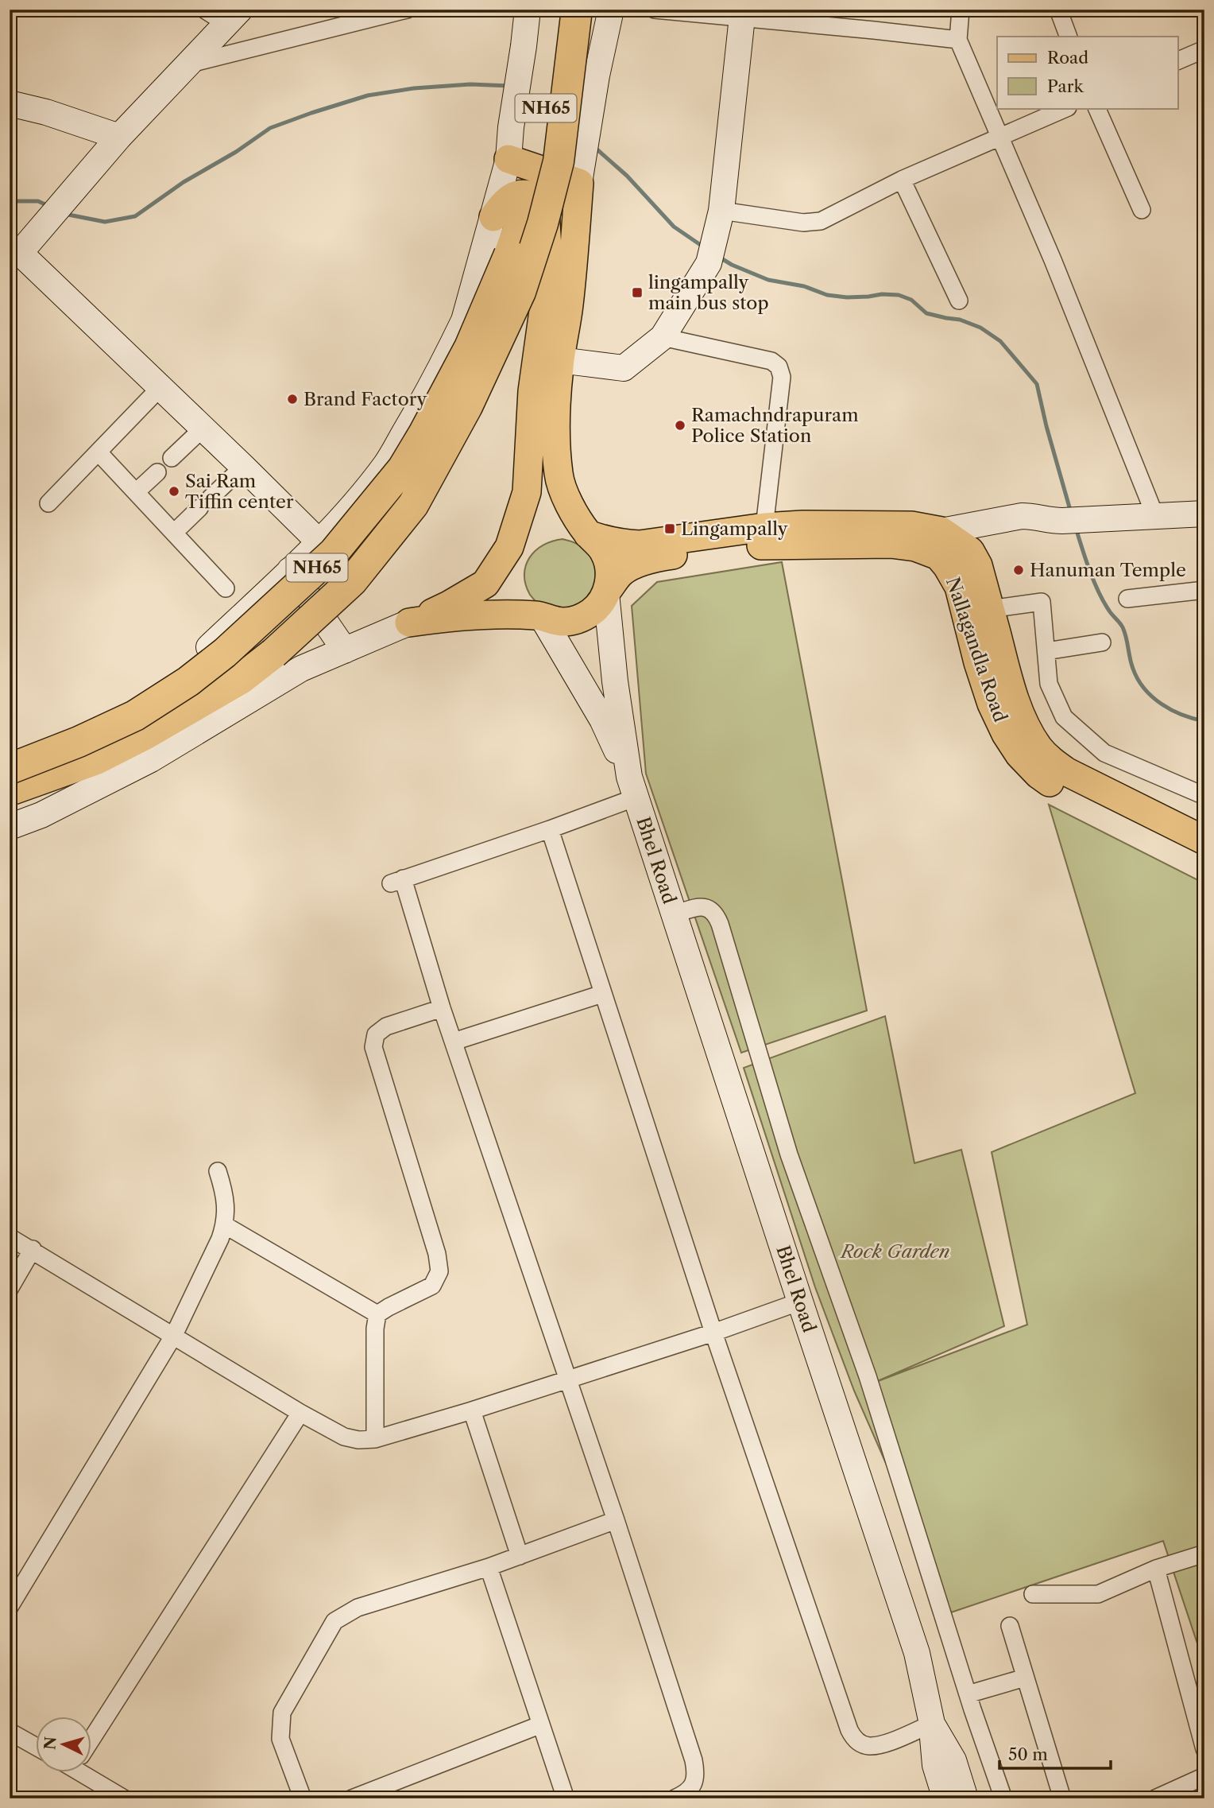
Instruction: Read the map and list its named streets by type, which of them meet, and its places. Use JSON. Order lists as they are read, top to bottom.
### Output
{
  "streets": {
    "highway": ["NH65"],
    "main road": ["Nallagandla Road"],
    "street": ["Bhel Road"]
  },
  "parks": ["Rock Garden"],
  "places": {
    "transit": ["lingampally main bus stop", "Lingampally"],
    "other": [
      "Brand Factory",
      "Ramachndrapuram Police Station",
      "Sai Ram Tiffin center",
      "Hanuman Temple"
    ]
  },
  "legend": ["Road", "Park"],
  "scale_bar": "50 m",
  "north": "left"
}
